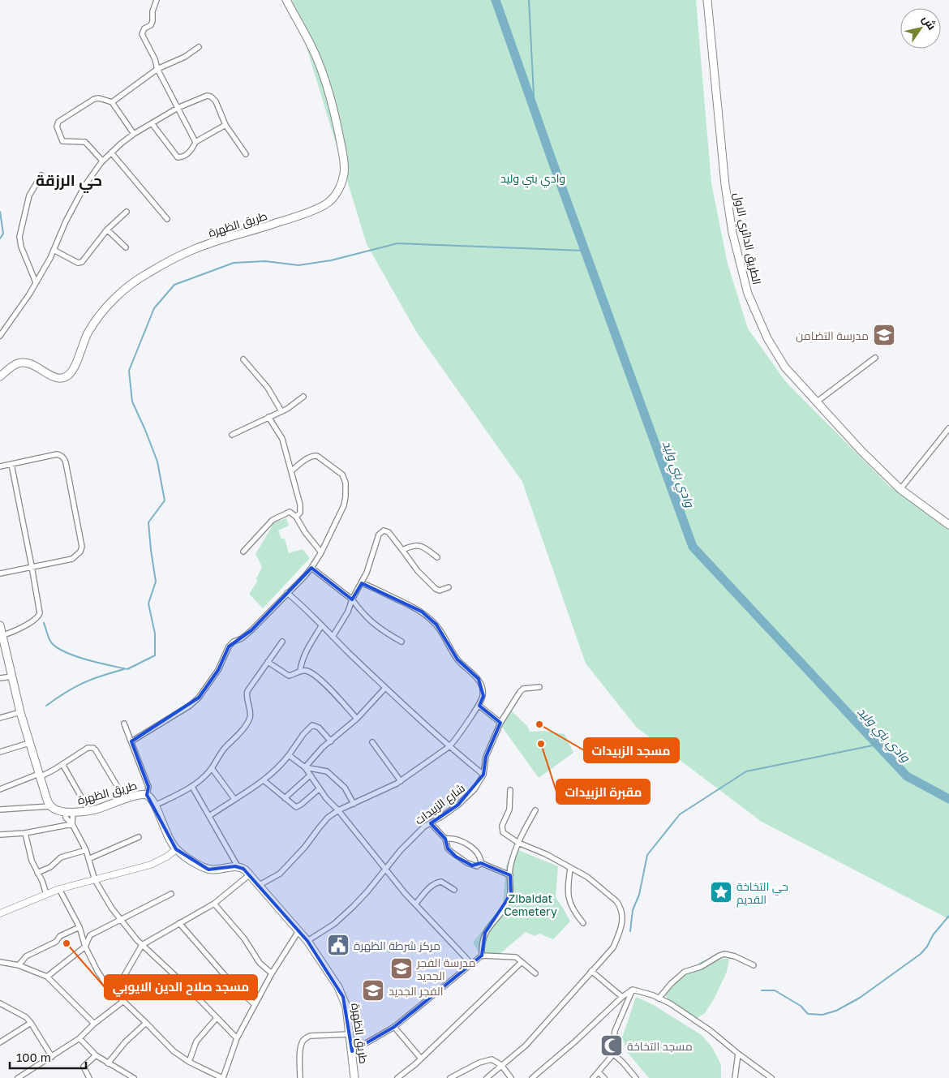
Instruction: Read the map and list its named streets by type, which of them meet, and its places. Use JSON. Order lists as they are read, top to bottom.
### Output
{
  "streets": {
    "main road": ["طريق الظهرة", "الطريق الدائري الاول"],
    "street": ["شارع الزبيدات"]
  },
  "crossings": [
    ["طريق الظهرة", "شارع الزبيدات"]
  ],
  "districts": ["حي الرزقة"],
  "water": ["وادي بني وليد"],
  "parks": ["وادي بني وليد", "Zibaidat Cemetery"],
  "places": {
    "school or university": ["مدرسة التضامن", "مدرسة الفجر الجديد", "الفجر الجديد"],
    "other": ["مسجد الزبيدات", "مقبرة الزبيدات", "مسجد صلاح الدين الايوبي"],
    "place": ["حي التخاخة القديم"],
    "public building": ["مركز شرطة الظهرة"],
    "mosque": ["مسجد التخاخة"]
  },
  "scale_bar": "100 m",
  "north": "top right"
}
